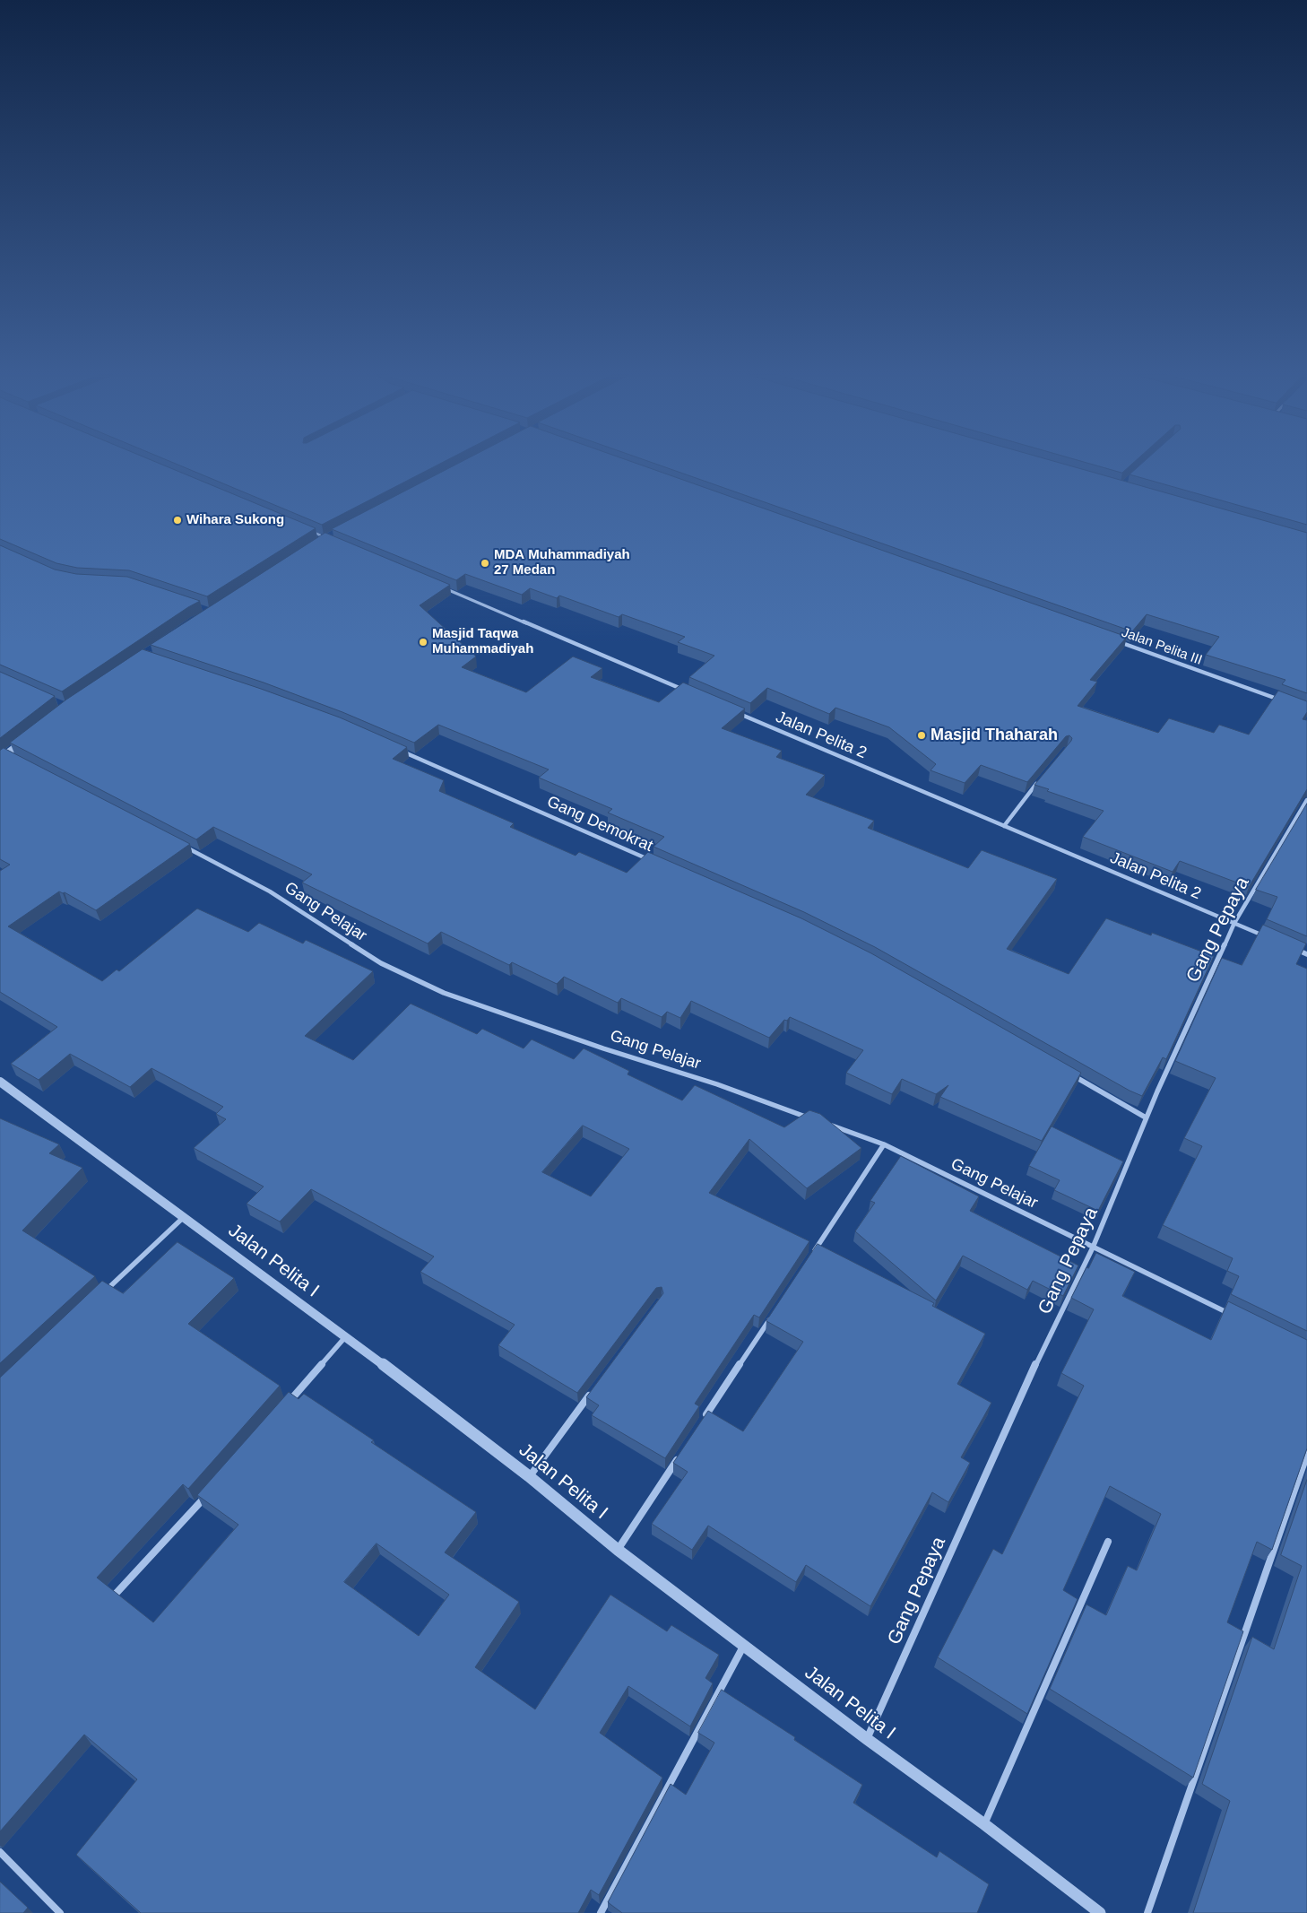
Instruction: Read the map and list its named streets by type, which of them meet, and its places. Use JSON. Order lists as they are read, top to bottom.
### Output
{
  "streets": {
    "street": [
      "Jalan Pelita III",
      "Jalan Pelita 2",
      "Gang Demokrat",
      "Gang Pelajar",
      "Gang Pepaya",
      "Jalan Pelita I"
    ]
  },
  "crossings": [
    ["Jalan Pelita 2", "Gang Pepaya"],
    ["Gang Pelajar", "Gang Pepaya"],
    ["Gang Pepaya", "Jalan Pelita I"]
  ],
  "places": [
    "Wihara Sukong",
    "MDA Muhammadiyah 27 Medan",
    "Masjid Taqwa Muhammadiyah",
    "Masjid Thaharah"
  ]
}
